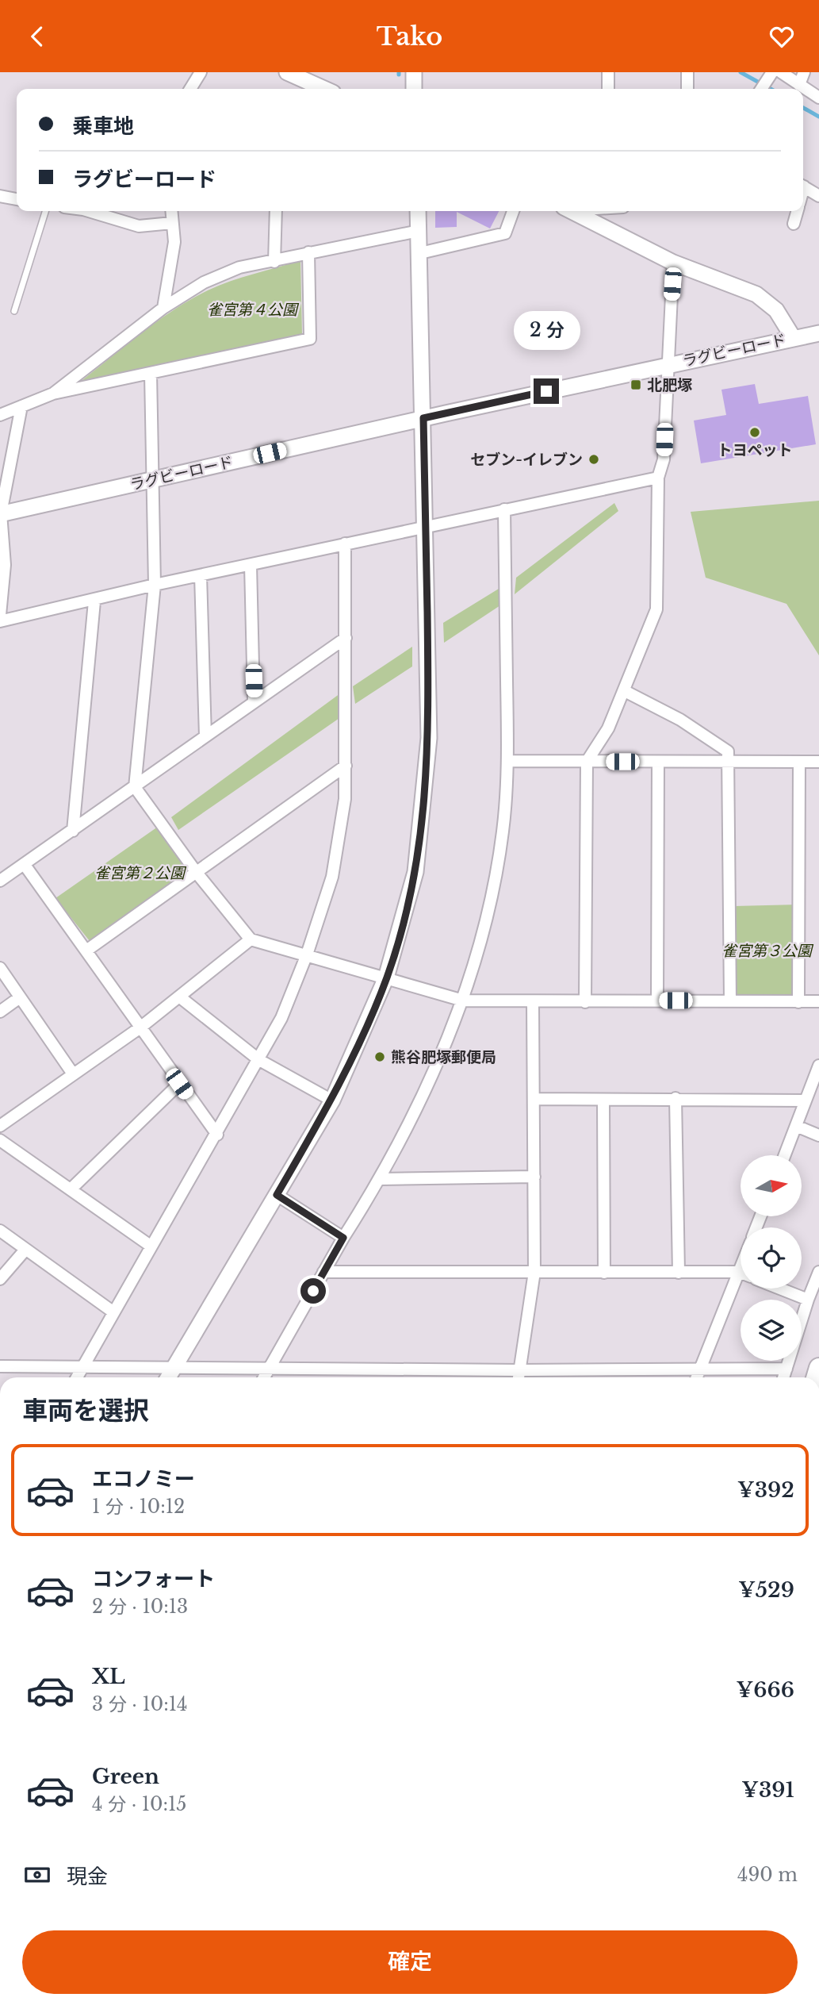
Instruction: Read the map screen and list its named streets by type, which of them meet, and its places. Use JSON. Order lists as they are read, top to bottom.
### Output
{
  "streets": {
    "street": ["ラグビーロード"]
  },
  "parks": ["雀宮第４公園", "雀宮第２公園", "雀宮第３公園"],
  "places": {
    "transit": ["北肥塚"],
    "other": ["トヨペット", "セブン-イレブン", "熊谷肥塚郵便局"]
  },
  "north": "right",
  "page": {
    "header": "Tako",
    "banner": ["乗車地", "ラグビーロード"],
    "bubble": "2 分",
    "heading": "車両を選択",
    "list": [
      {
        "name": "エコノミー",
        "note": "1 分 · 10:12",
        "value": "¥392"
      },
      {
        "name": "コンフォート",
        "note": "2 分 · 10:13",
        "value": "¥529"
      },
      {
        "name": "XL",
        "note": "3 分 · 10:14",
        "value": "¥666"
      },
      {
        "name": "Green",
        "note": "4 分 · 10:15",
        "value": "¥391"
      }
    ],
    "pay": ["現金", "490 m"],
    "buttons": "確定"
  }
}
